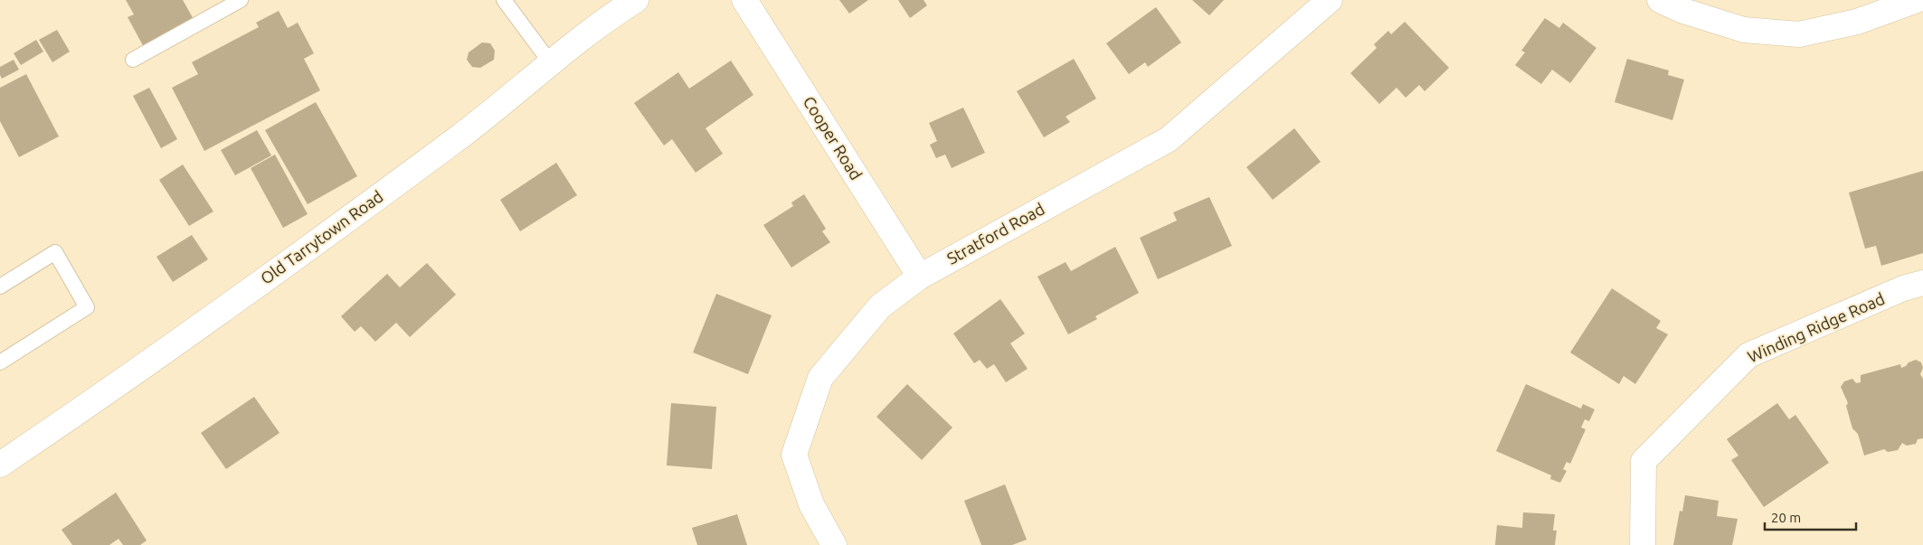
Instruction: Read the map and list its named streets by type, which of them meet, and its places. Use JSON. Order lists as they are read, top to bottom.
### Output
{
  "streets": {
    "street": [
      "Cooper Road",
      "Stratford Road",
      "Old Tarrytown Road",
      "Winding Ridge Road"
    ]
  },
  "crossings": [
    ["Cooper Road", "Stratford Road"]
  ],
  "scale_bar": "20 m"
}
